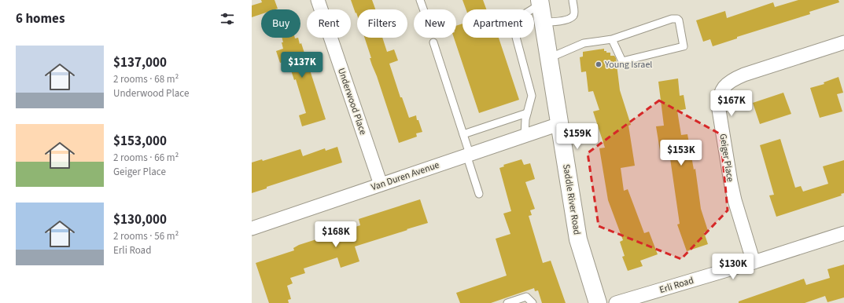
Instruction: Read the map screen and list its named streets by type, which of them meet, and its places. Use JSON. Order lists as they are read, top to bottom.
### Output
{
  "streets": {
    "main road": ["Saddle River Road"],
    "street": [
      "Underwood Place",
      "Geiger Place",
      "Van Duren Avenue",
      "Erli Road"
    ]
  },
  "crossings": [
    ["Underwood Place", "Van Duren Avenue"],
    ["Geiger Place", "Erli Road"],
    ["Van Duren Avenue", "Saddle River Road"]
  ],
  "places": ["Young Israel"],
  "page": {
    "heading": "6 homes",
    "chip": [
      "Buy",
      "Rent",
      "Filters",
      "New",
      "Apartment"
    ],
    "list": [
      {
        "name": "$137,000",
        "note": "2 rooms · 68 m² · Underwood Place"
      },
      {
        "name": "$153,000",
        "note": "2 rooms · 66 m² · Geiger Place"
      },
      {
        "name": "$130,000",
        "note": "2 rooms · 56 m² · Erli Road"
      }
    ],
    "price": [
      "$137K",
      "$167K",
      "$159K",
      "$153K",
      "$168K",
      "$130K"
    ]
  }
}
